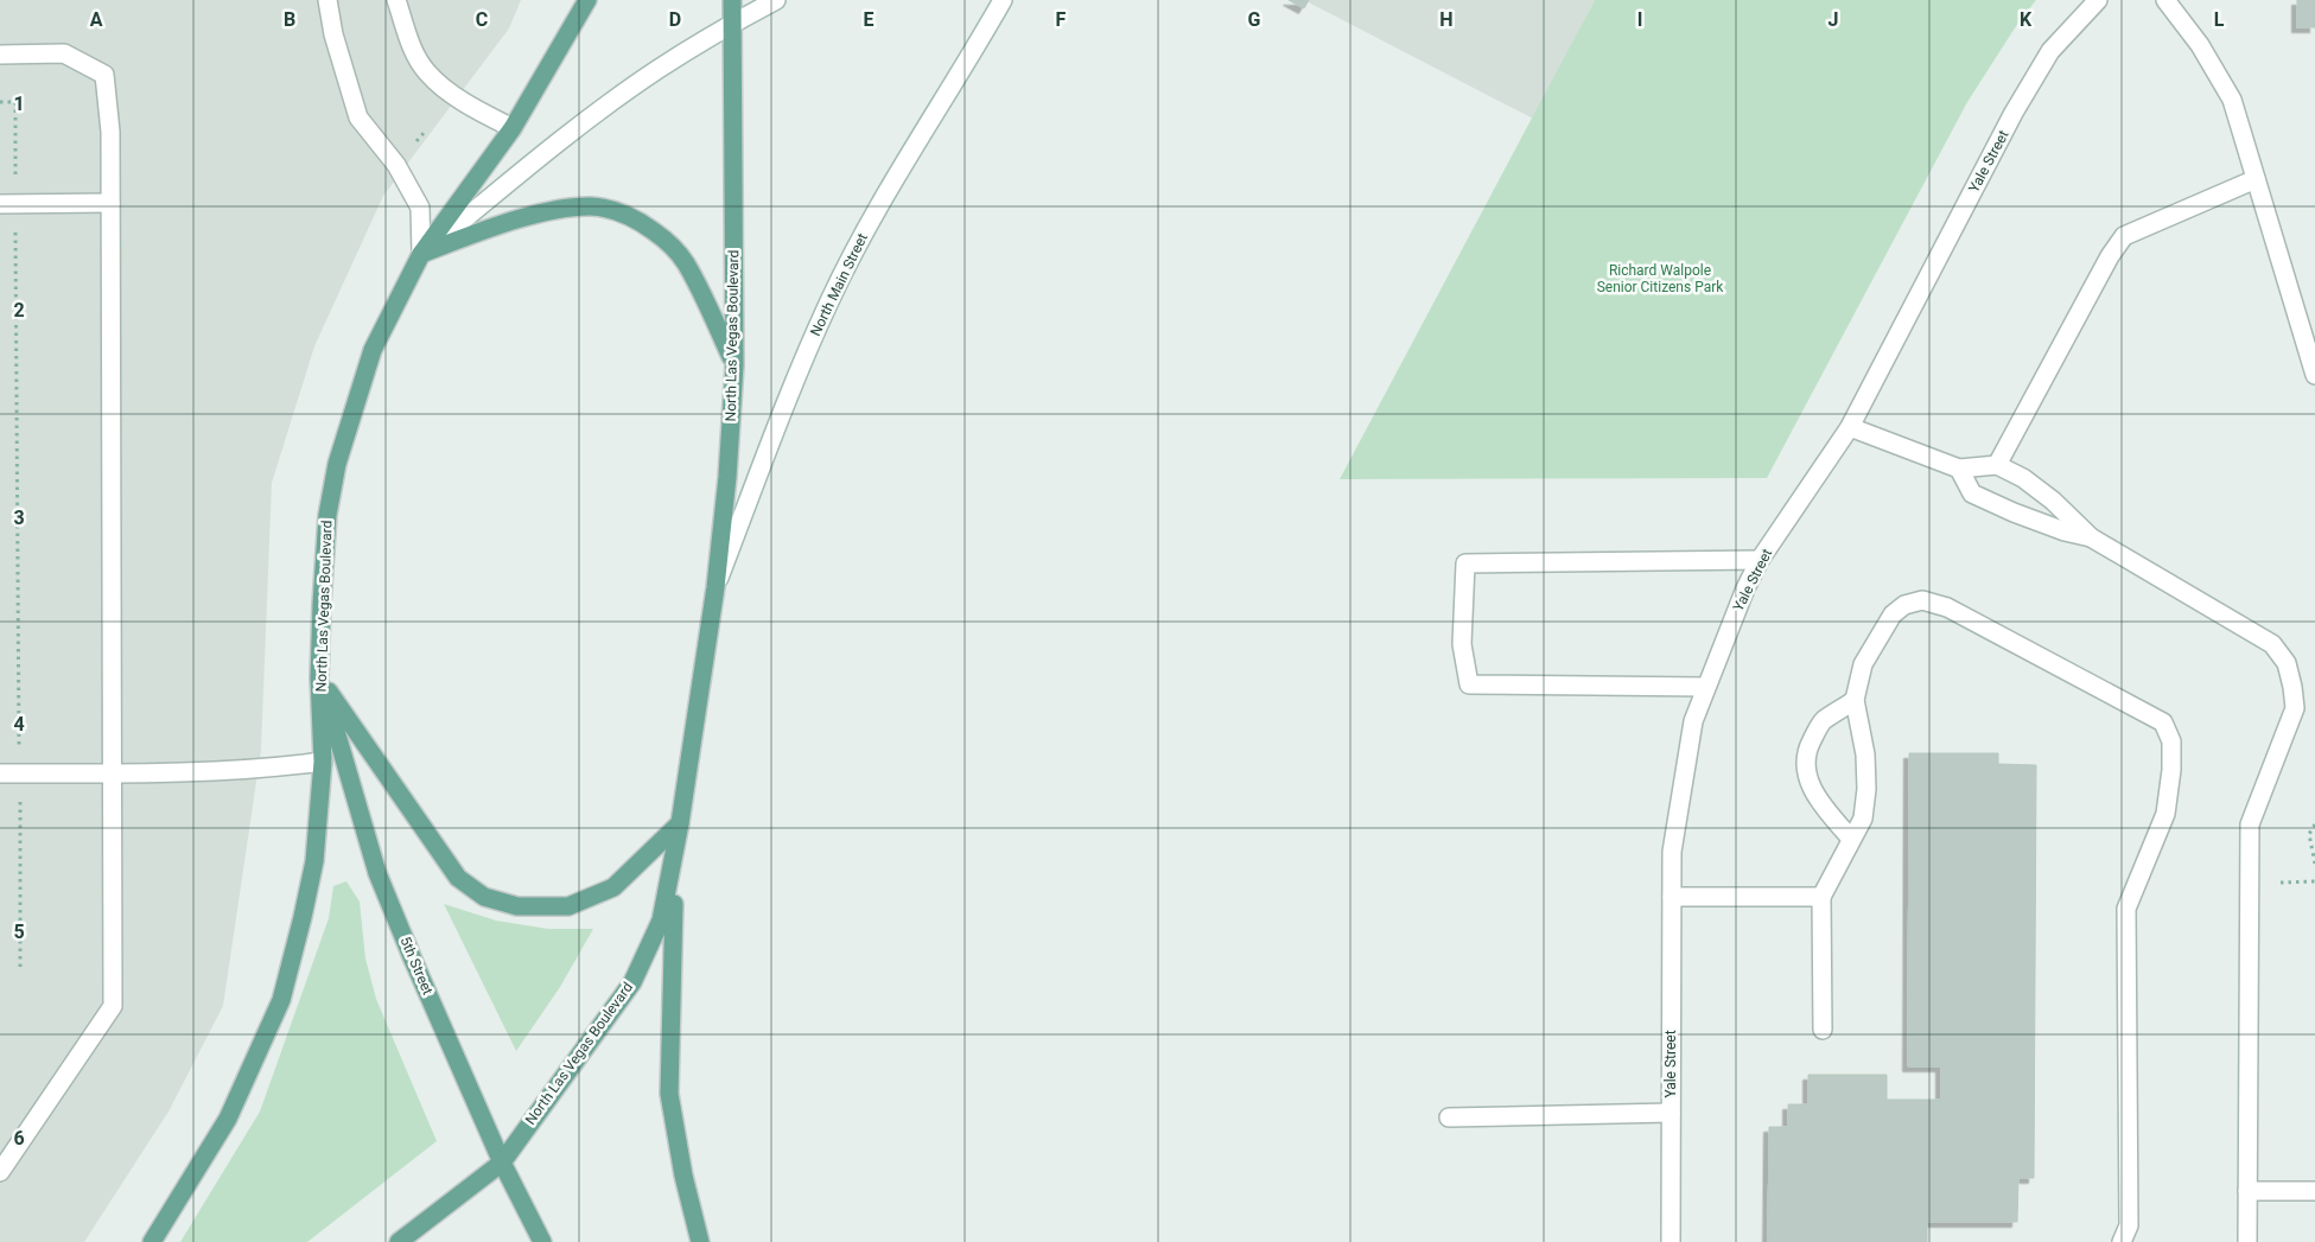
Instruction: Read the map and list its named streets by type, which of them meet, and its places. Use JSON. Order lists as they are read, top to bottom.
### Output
{
  "streets": {
    "main road": ["North Las Vegas Boulevard", "5th Street"],
    "street": ["Yale Street", "North Main Street"]
  },
  "crossings": [
    ["North Main Street", "North Las Vegas Boulevard"],
    ["North Las Vegas Boulevard", "5th Street"]
  ],
  "parks": ["Richard Walpole Senior Citizens Park"],
  "grid": {
    "columns": [
      "A",
      "B",
      "C",
      "D",
      "E",
      "F",
      "G",
      "H",
      "I",
      "J",
      "K",
      "L"
    ],
    "rows": [
      "1",
      "2",
      "3",
      "4",
      "5",
      "6"
    ]
  }
}
